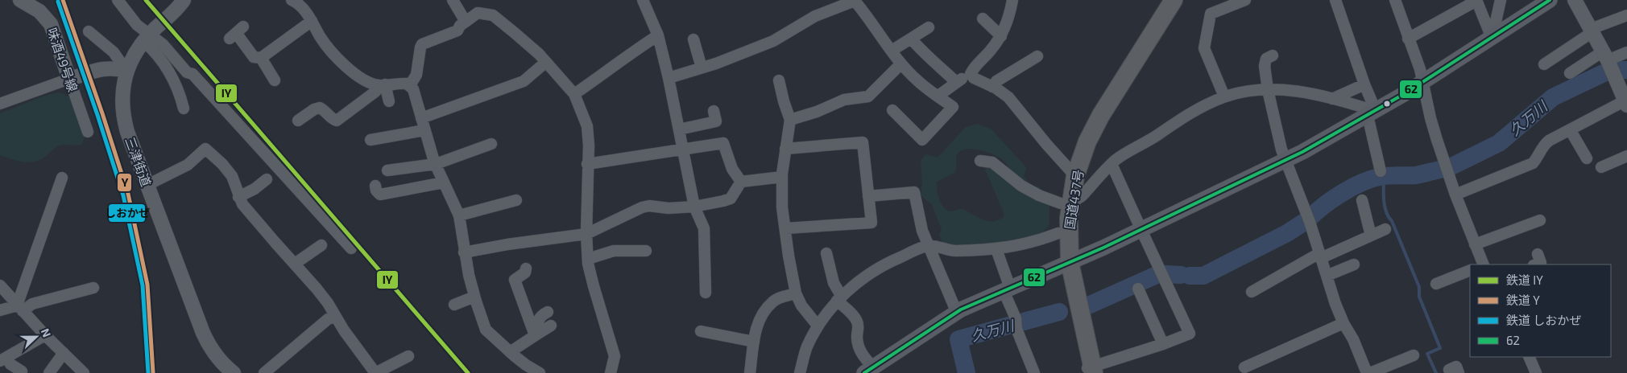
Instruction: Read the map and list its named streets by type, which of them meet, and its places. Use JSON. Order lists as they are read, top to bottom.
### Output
{
  "streets": {
    "highway": ["国道437号"],
    "street": ["味酒49号線", "三津街道"]
  },
  "water": ["久万川"],
  "lines": [
    "rail line IY",
    "rail line Y",
    "transit line 62",
    "rail line しおかぜ"
  ],
  "legend": [
    "鉄道 IY",
    "鉄道 Y",
    "鉄道 しおかぜ",
    "62"
  ],
  "north": "right"
}
